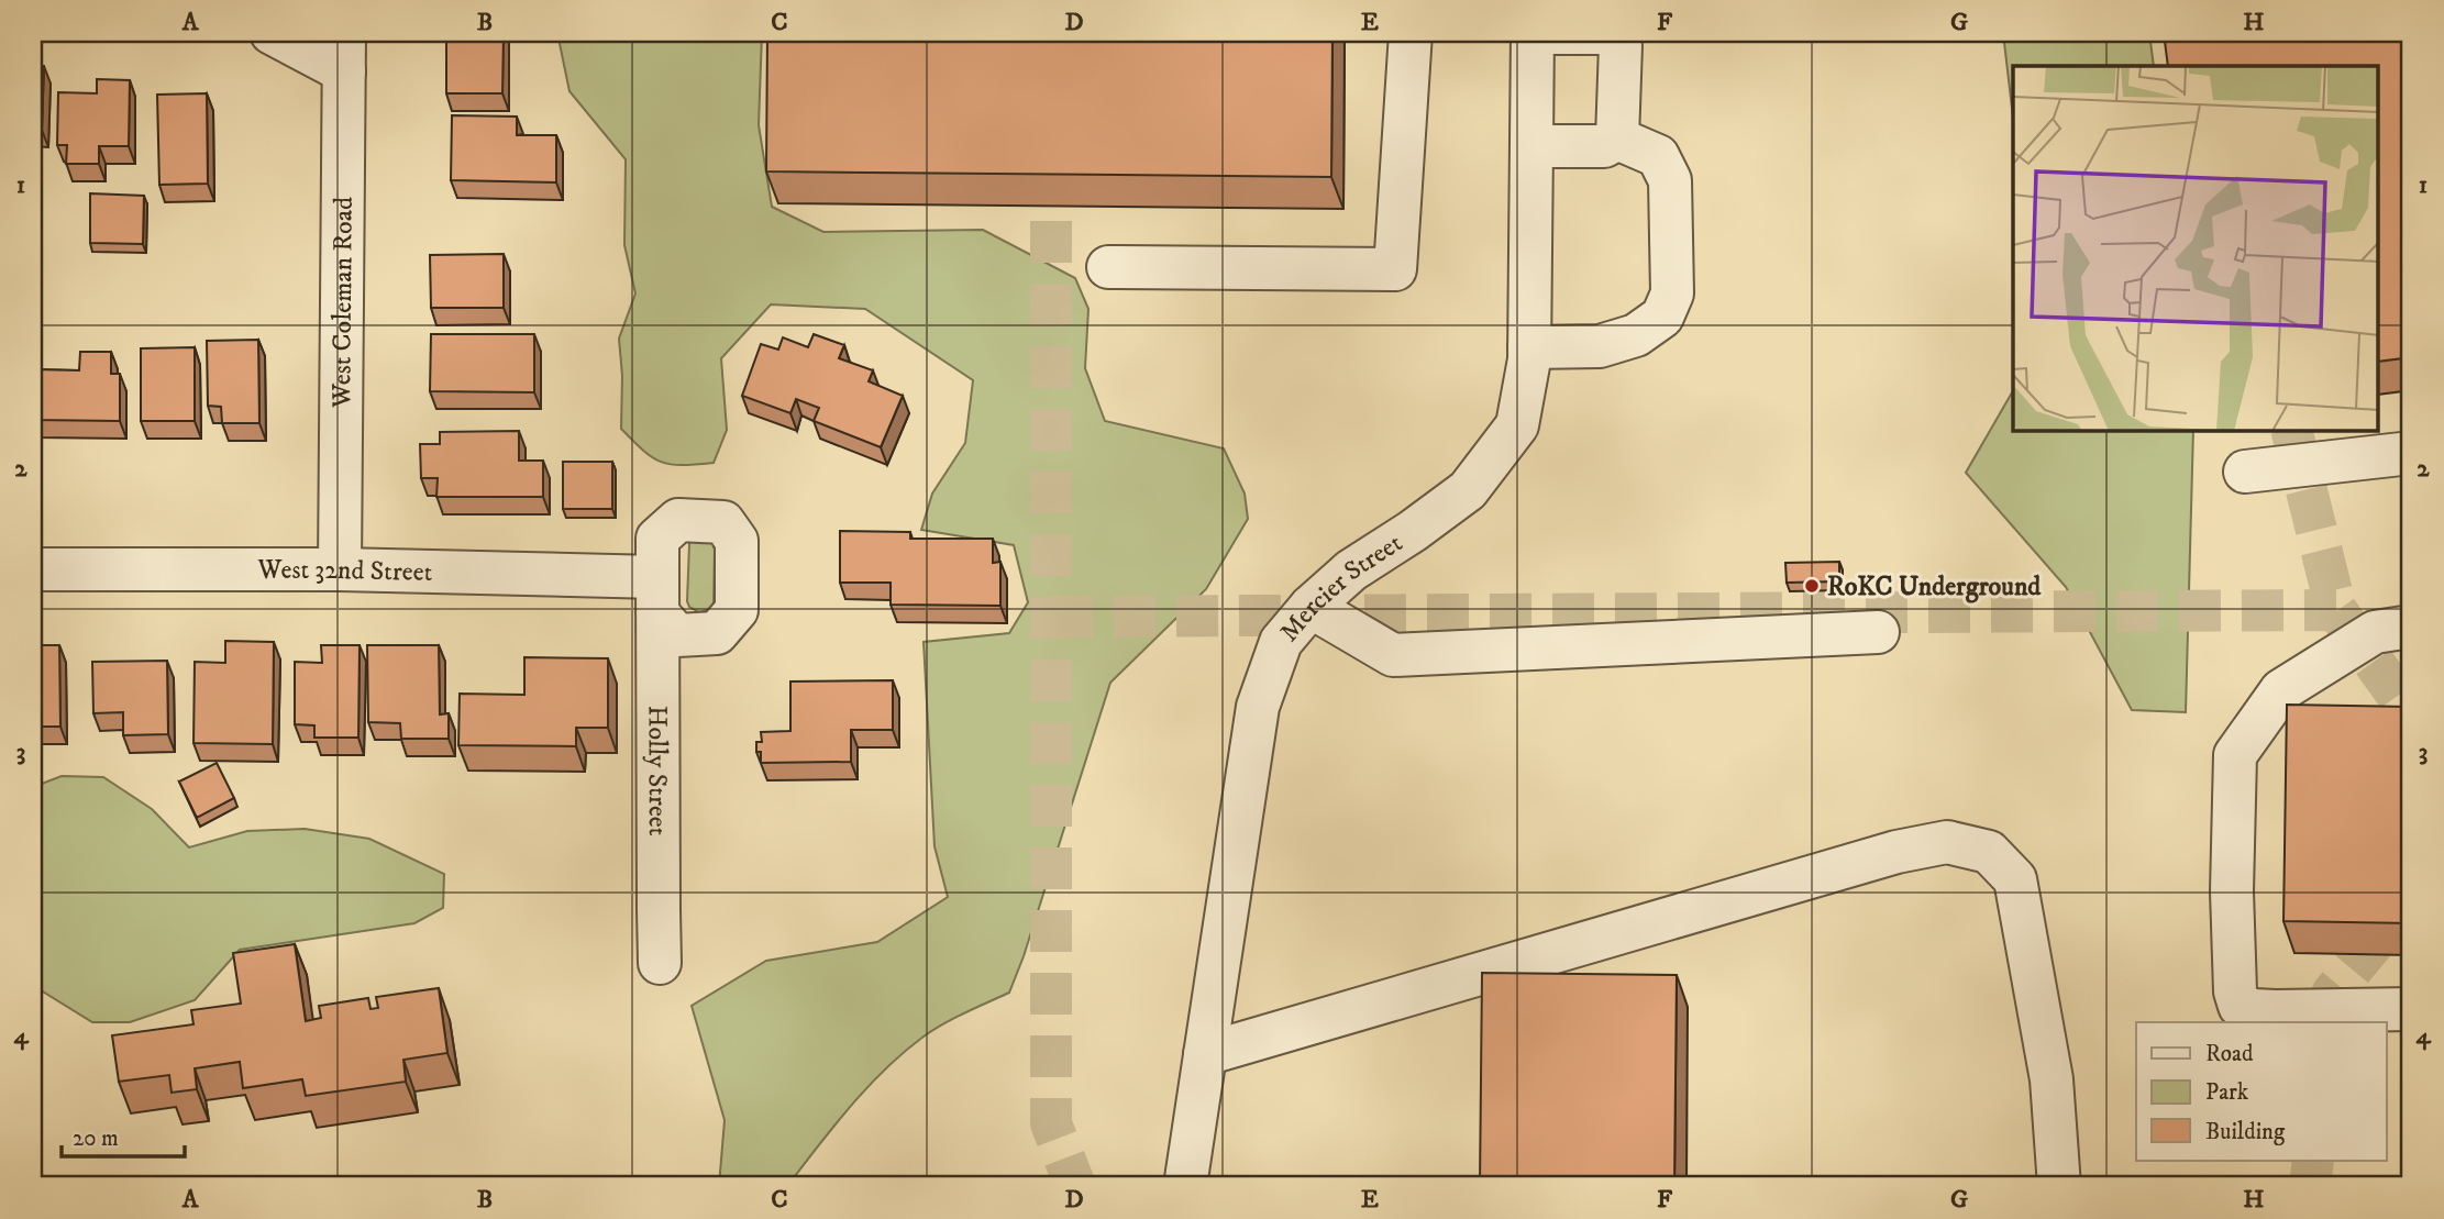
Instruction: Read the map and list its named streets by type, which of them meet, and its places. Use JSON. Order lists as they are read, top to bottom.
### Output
{
  "streets": {
    "street": [
      "West Coleman Road",
      "West 32nd Street",
      "Mercier Street",
      "Holly Street"
    ]
  },
  "crossings": [
    ["West Coleman Road", "West 32nd Street"],
    ["West 32nd Street", "Holly Street"]
  ],
  "places": ["RoKC Underground"],
  "legend": ["Road", "Park", "Building"],
  "scale_bar": "20 m",
  "grid": {
    "columns": [
      "A",
      "B",
      "C",
      "D",
      "E",
      "F",
      "G",
      "H"
    ],
    "rows": [
      "1",
      "2",
      "3",
      "4"
    ]
  }
}
